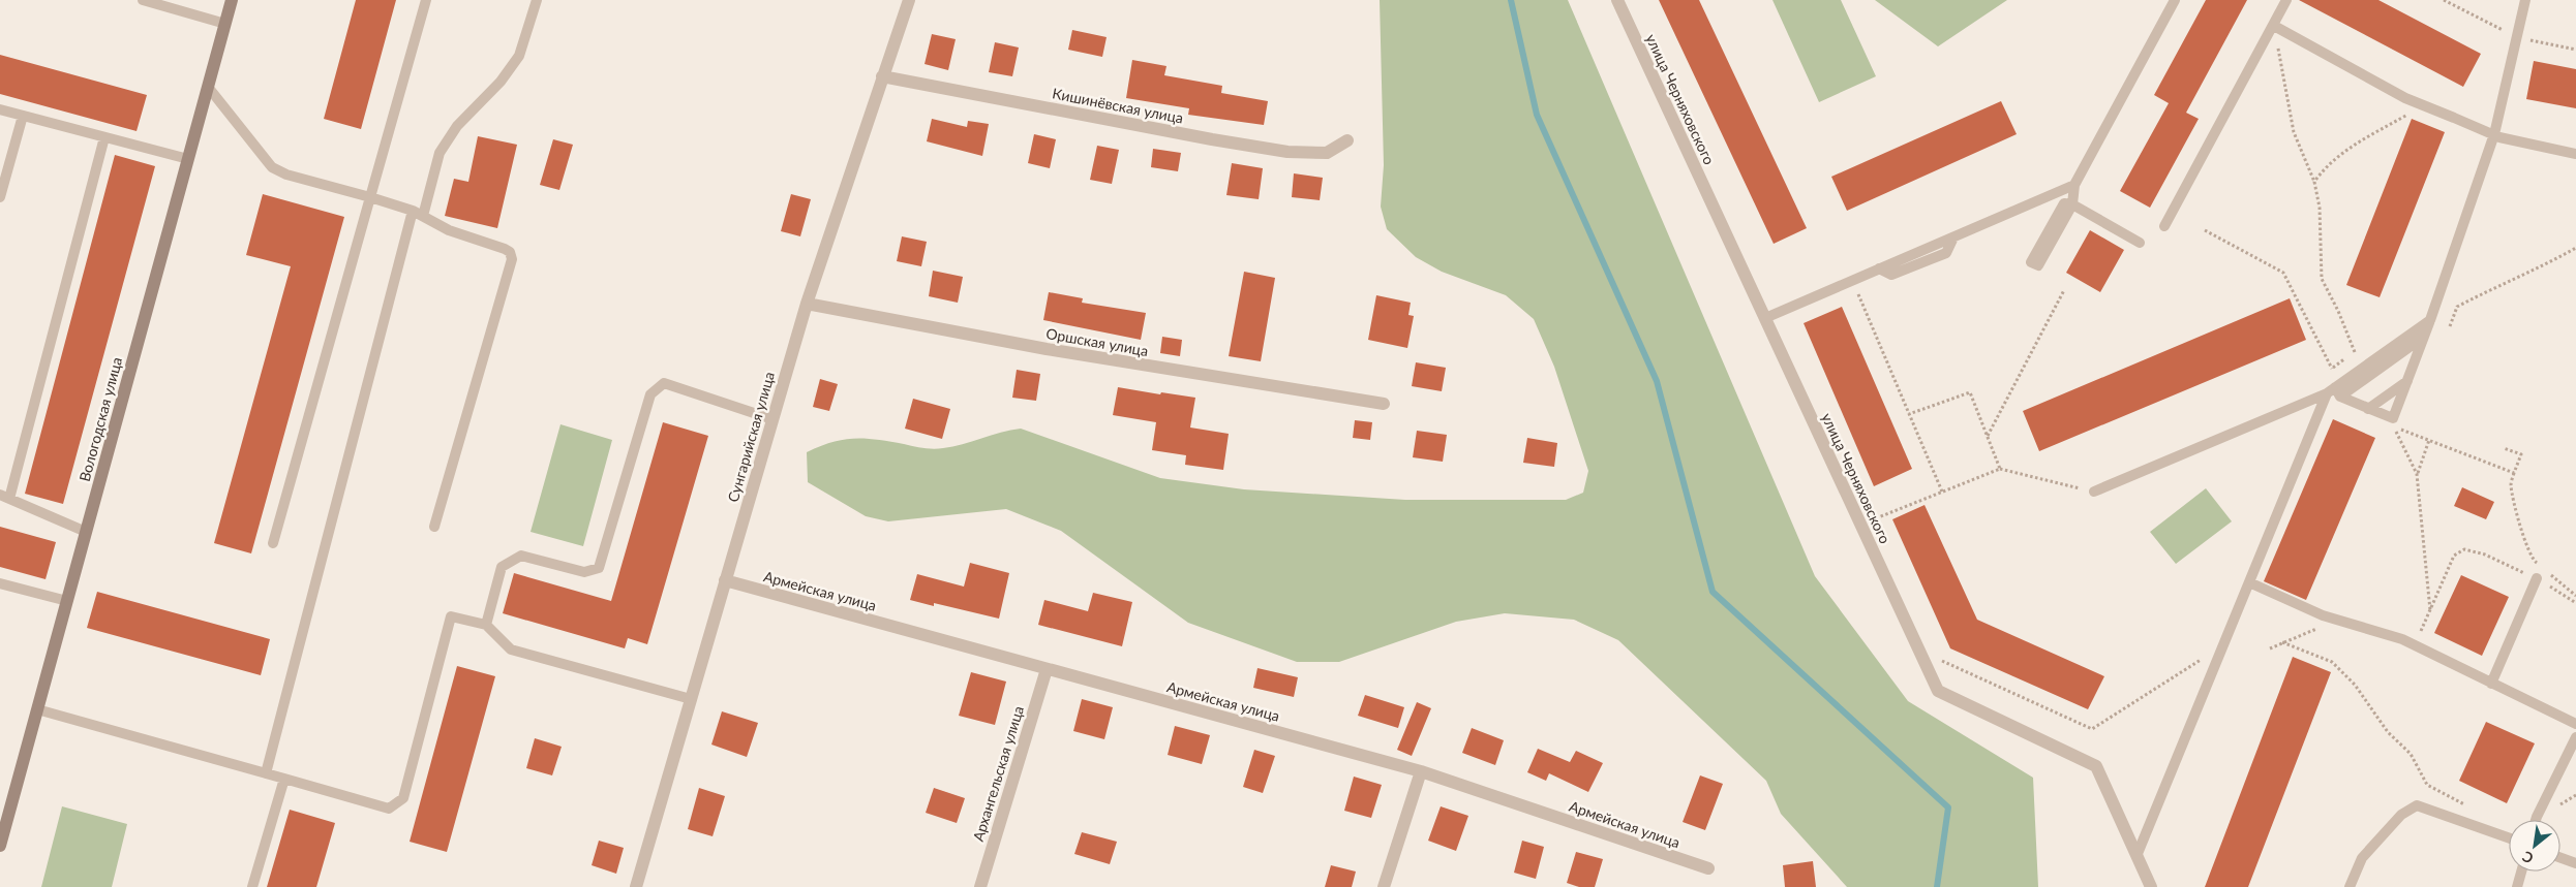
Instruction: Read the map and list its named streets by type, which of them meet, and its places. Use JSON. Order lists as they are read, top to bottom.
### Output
{
  "streets": {
    "street": [
      "улица Черняховского",
      "Кишинёвская улица",
      "Оршская улица",
      "Вологодская улица",
      "Сунгарийская улица",
      "Армейская улица",
      "Архангельская улица"
    ]
  },
  "crossings": [
    ["Кишинёвская улица", "Сунгарийская улица"],
    ["Оршская улица", "Сунгарийская улица"],
    ["Сунгарийская улица", "Армейская улица"],
    ["Армейская улица", "Архангельская улица"]
  ],
  "north": "bottom left"
}
